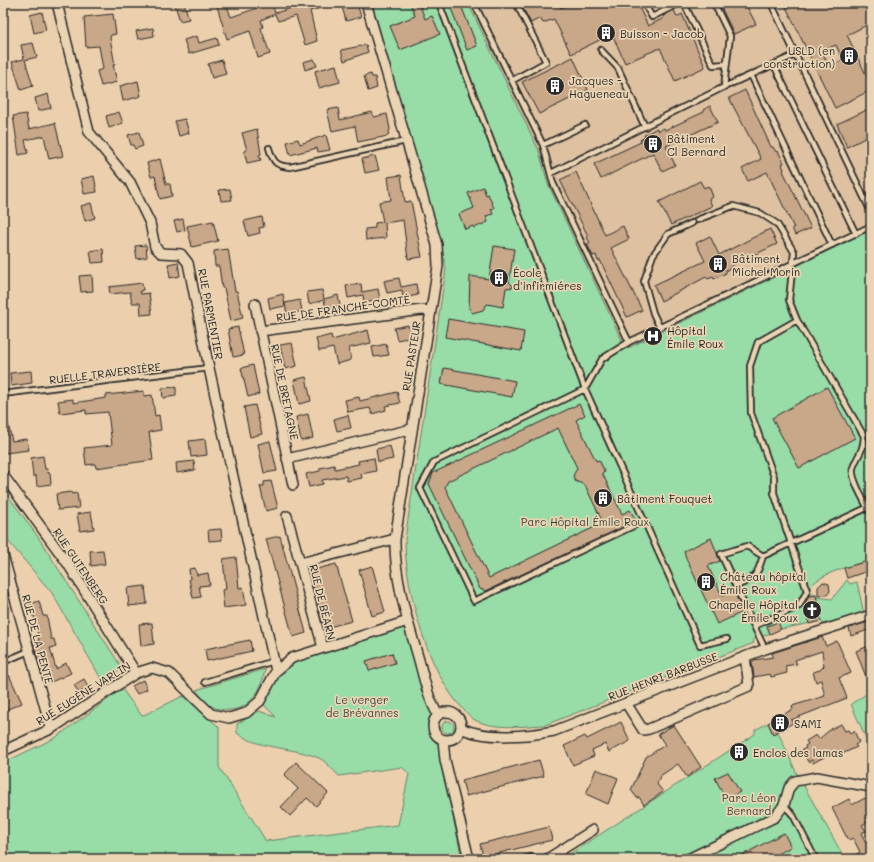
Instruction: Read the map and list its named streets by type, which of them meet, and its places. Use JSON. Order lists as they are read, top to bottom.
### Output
{
  "streets": {
    "street": [
      "RUE DE FRANCHE-COMTÉ",
      "RUE PARMENTIER",
      "RUE PASTEUR",
      "RUE DE BRETAGNE",
      "RUE GUTENBERG",
      "RUE DE BÉARN",
      "RUE DE LA PENTE",
      "RUE HENRI BARBUSSE",
      "RUE EUGÈNE VARLIN"
    ],
    "lane": ["RUELLE TRAVERSIÈRE"]
  },
  "crossings": [
    ["RUE DE FRANCHE-COMTÉ", "RUE PASTEUR"],
    ["RUE DE FRANCHE-COMTÉ", "RUE DE BRETAGNE"],
    ["RUE PARMENTIER", "RUELLE TRAVERSIÈRE"],
    ["RUE PARMENTIER", "RUE EUGÈNE VARLIN"],
    ["RUE PASTEUR", "RUE DE BÉARN"],
    ["RUE PASTEUR", "RUE HENRI BARBUSSE"],
    ["RUE GUTENBERG", "RUE EUGÈNE VARLIN"],
    ["RUE DE BÉARN", "RUE EUGÈNE VARLIN"],
    ["RUE DE LA PENTE", "RUE EUGÈNE VARLIN"]
  ],
  "parks": ["Parc Hôpital Émile Roux", "Le verger de Brévannes", "Parc Léon Bernard"],
  "places": {
    "building": [
      "Buisson - Jacob",
      "USLD (en construction)",
      "Jacques - Hagueneau",
      "Bâtiment Cl Bernard",
      "Bâtiment Michel Morin",
      "École d'infirmiéres",
      "Bâtiment Fouquet",
      "Château hôpital Émile Roux",
      "SAMI",
      "Enclos des lamas"
    ],
    "hospital": ["Hôpital Émile Roux"],
    "church": ["Chapelle Hôpital Émile Roux"]
  }
}
